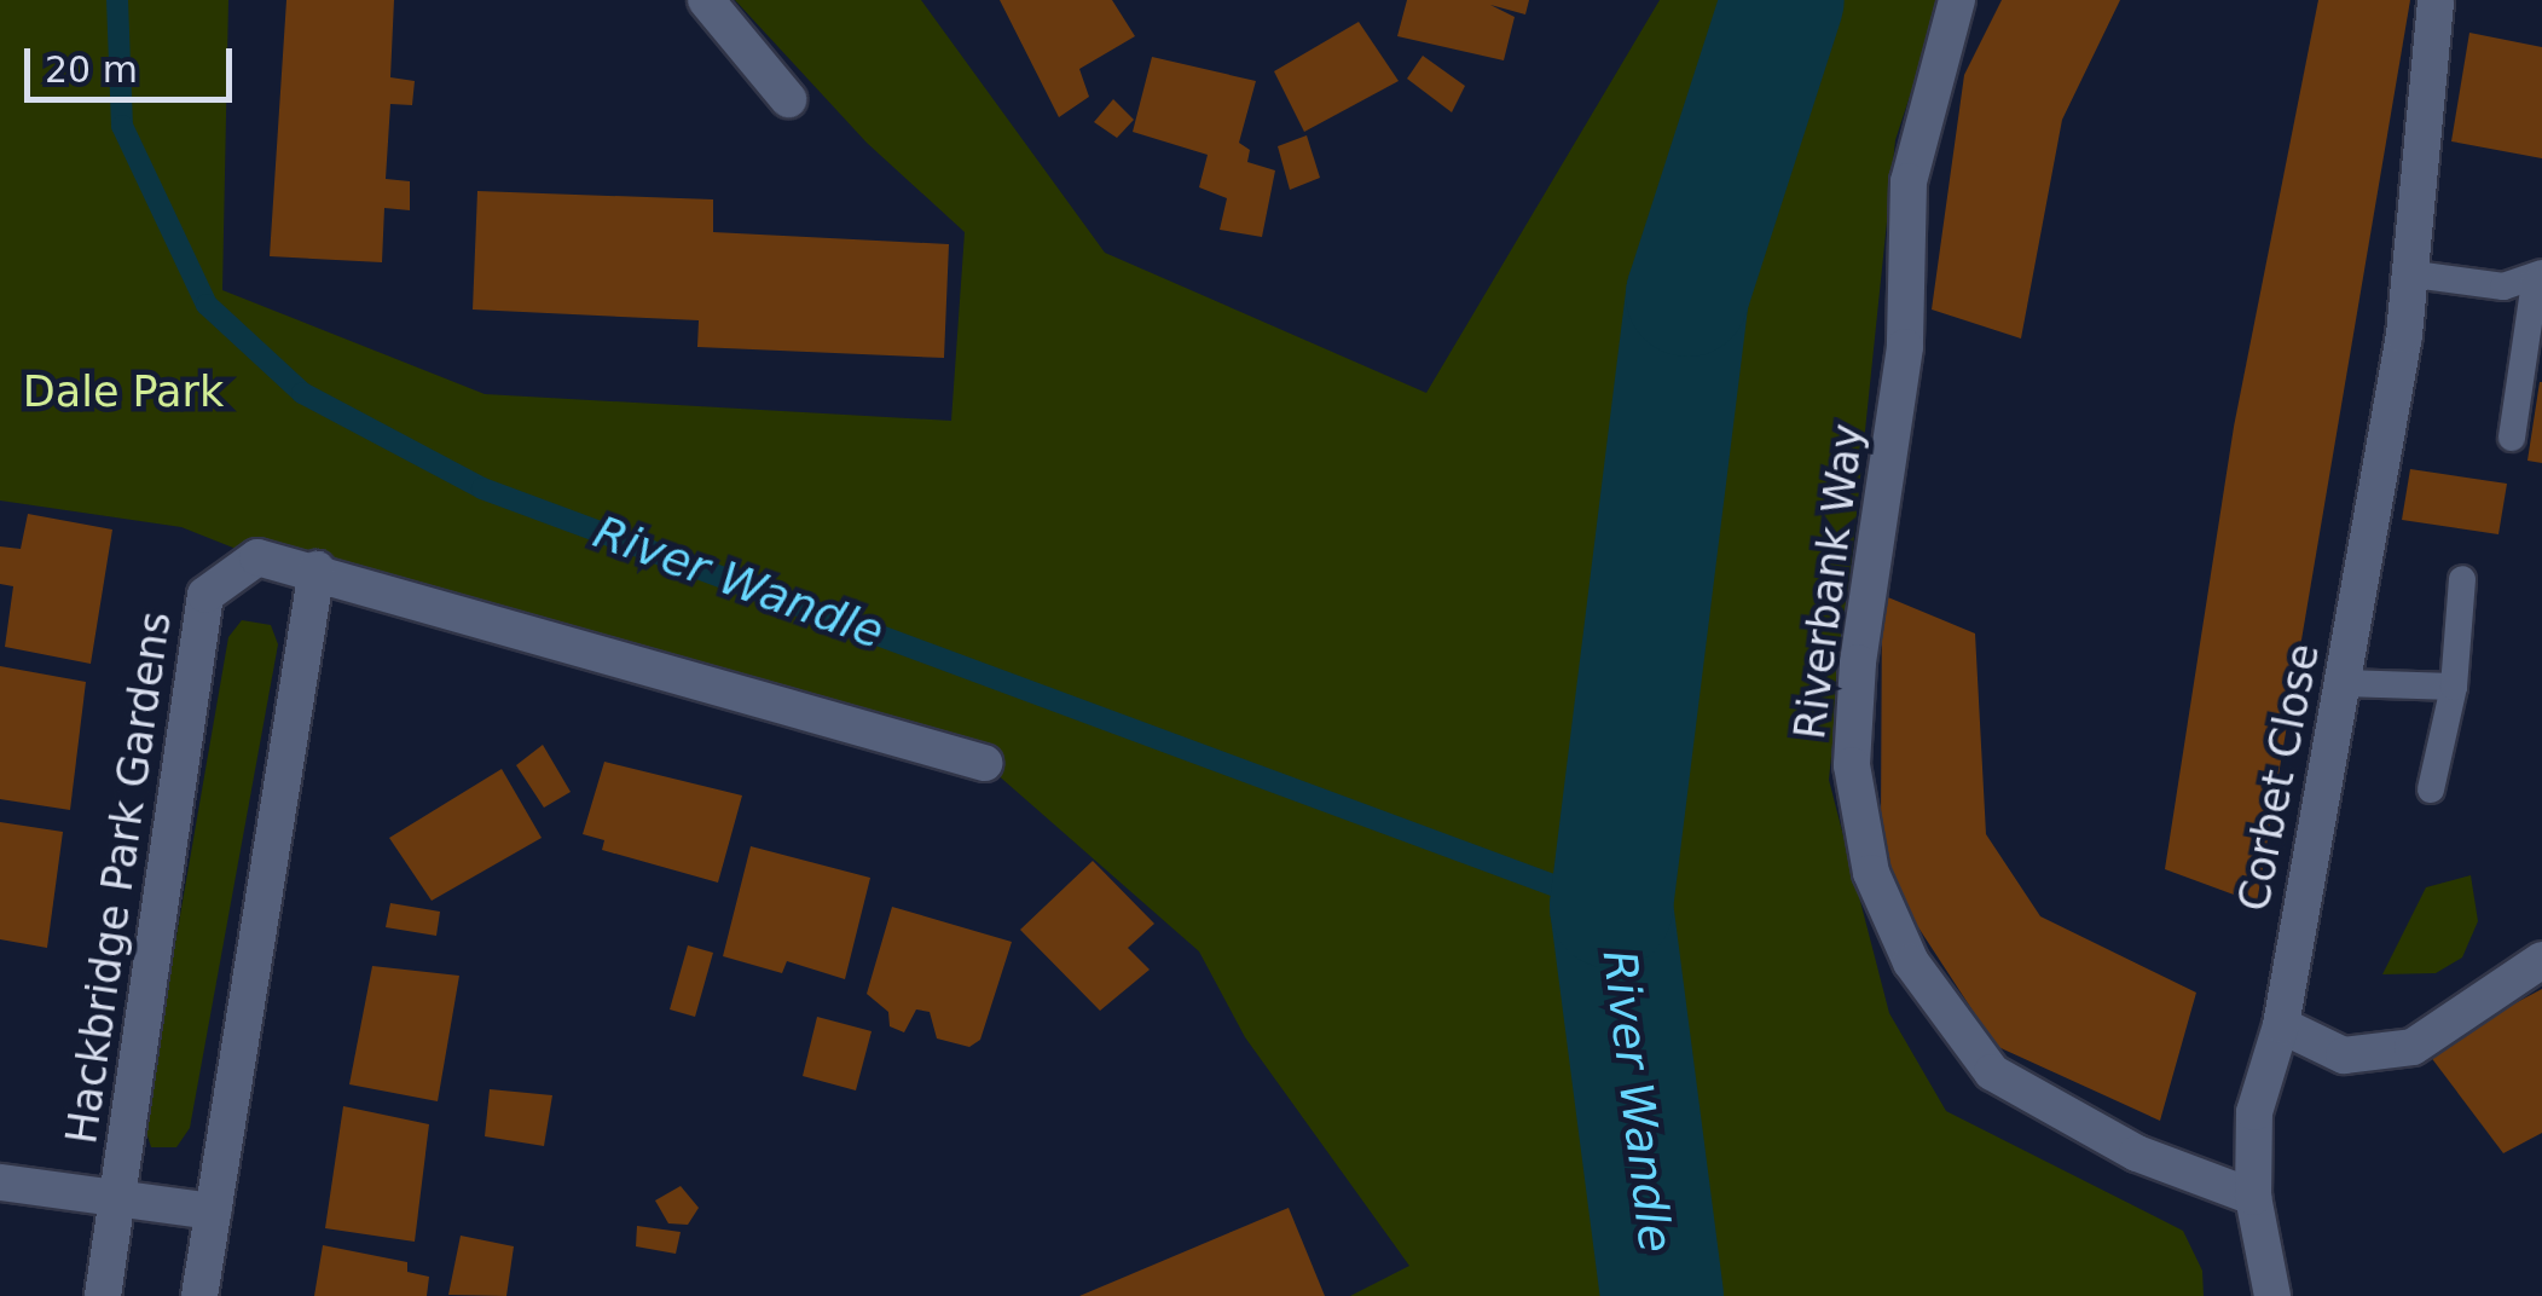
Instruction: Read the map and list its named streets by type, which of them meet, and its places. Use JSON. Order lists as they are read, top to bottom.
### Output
{
  "streets": {
    "street": ["Riverbank Way", "Corbet Close", "Hackbridge Park Gardens"]
  },
  "crossings": [
    ["Riverbank Way", "Corbet Close"]
  ],
  "water": ["River Wandle"],
  "parks": ["Dale Park"],
  "scale_bar": "20 m"
}
